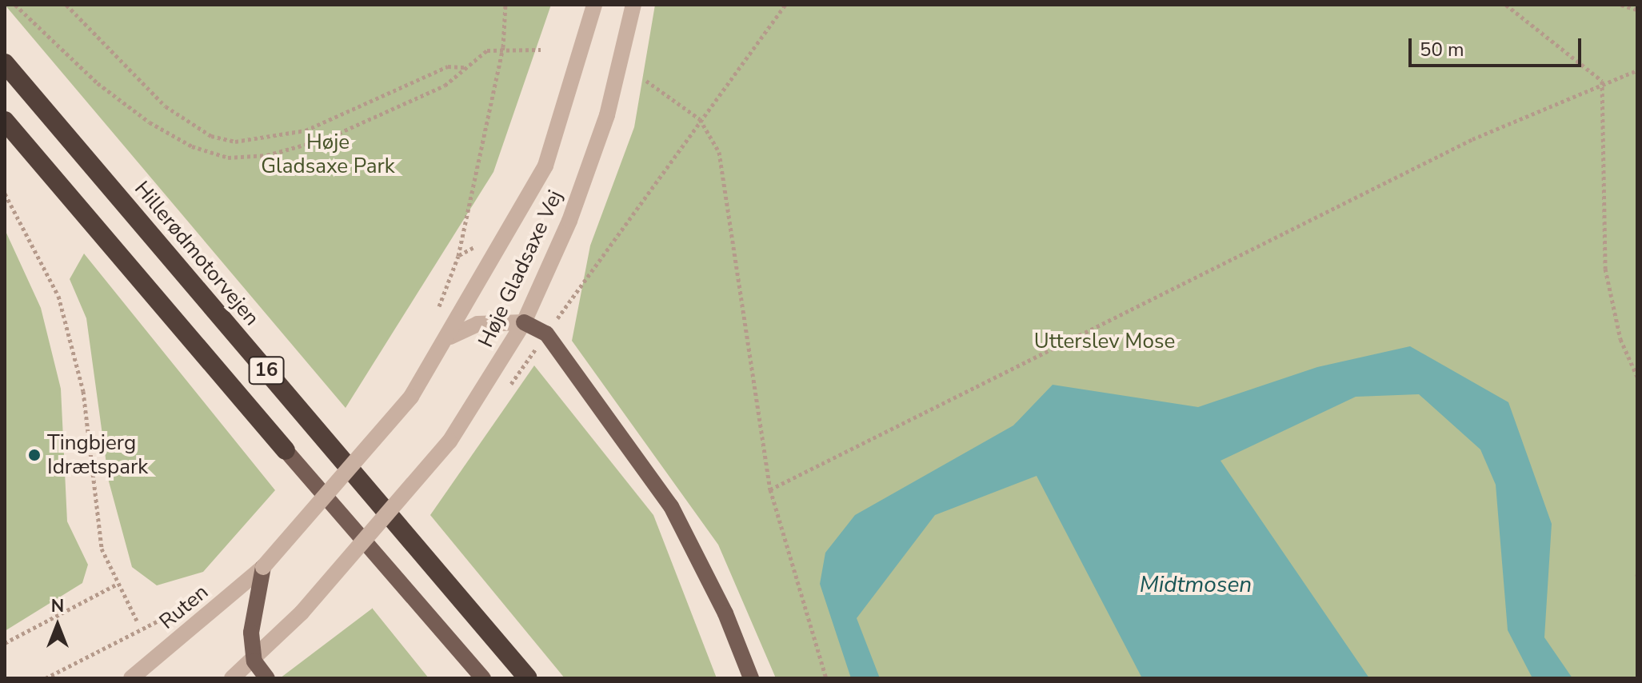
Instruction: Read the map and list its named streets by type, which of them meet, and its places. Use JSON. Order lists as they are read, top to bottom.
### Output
{
  "streets": {
    "highway": ["Hillerødmotorvejen", "16"],
    "street": ["Høje Gladsaxe Vej", "Ruten"]
  },
  "crossings": [
    ["Høje Gladsaxe Vej", "Ruten"]
  ],
  "water": ["Midtmosen"],
  "parks": ["Høje Gladsaxe Park", "Utterslev Mose"],
  "places": ["Tingbjerg Idrætspark"],
  "scale_bar": "50 m",
  "north": "top"
}
